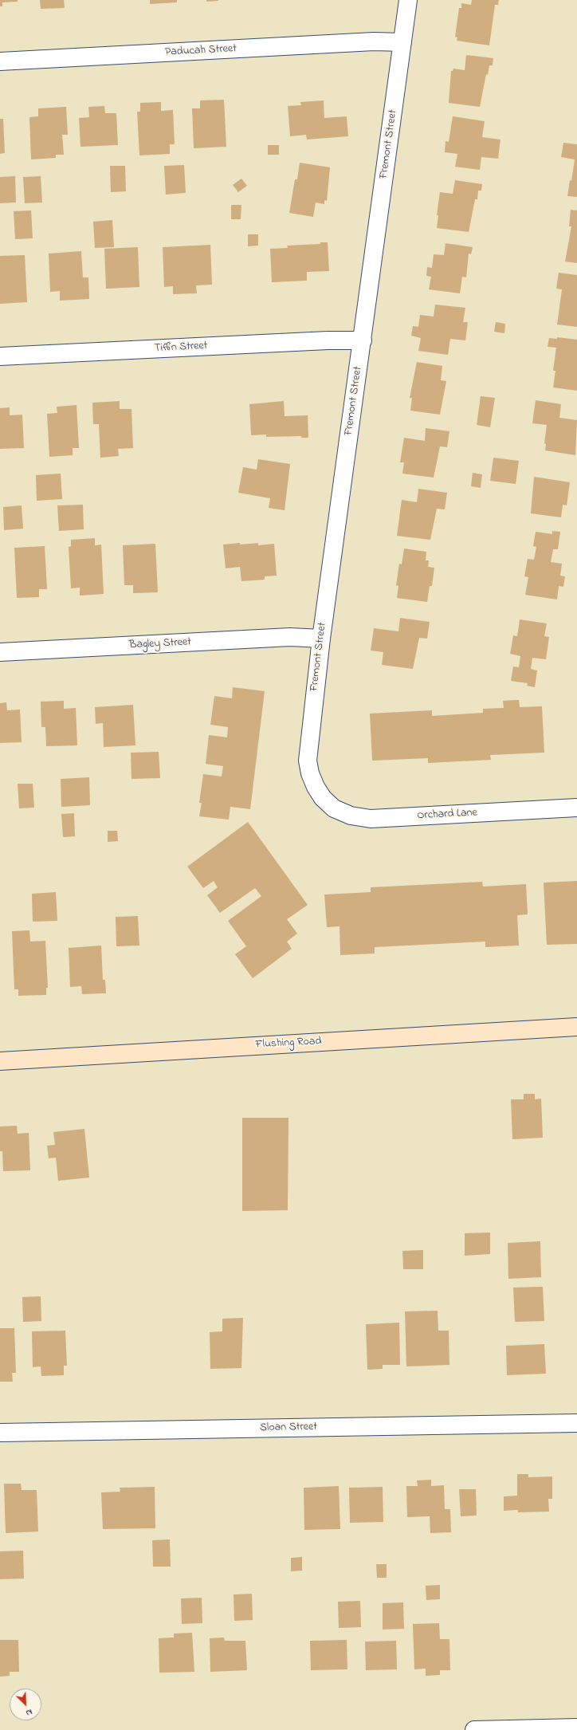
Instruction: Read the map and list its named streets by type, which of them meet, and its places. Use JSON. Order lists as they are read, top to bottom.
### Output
{
  "streets": {
    "main road": ["Flushing Road"],
    "street": [
      "Paducah Street",
      "Fremont Street",
      "Tiffin Street",
      "Bagley Street",
      "Orchard Lane",
      "Sloan Street"
    ]
  },
  "crossings": [
    ["Paducah Street", "Fremont Street"],
    ["Fremont Street", "Tiffin Street"],
    ["Fremont Street", "Bagley Street"],
    ["Fremont Street", "Orchard Lane"]
  ],
  "north": "bottom right"
}
